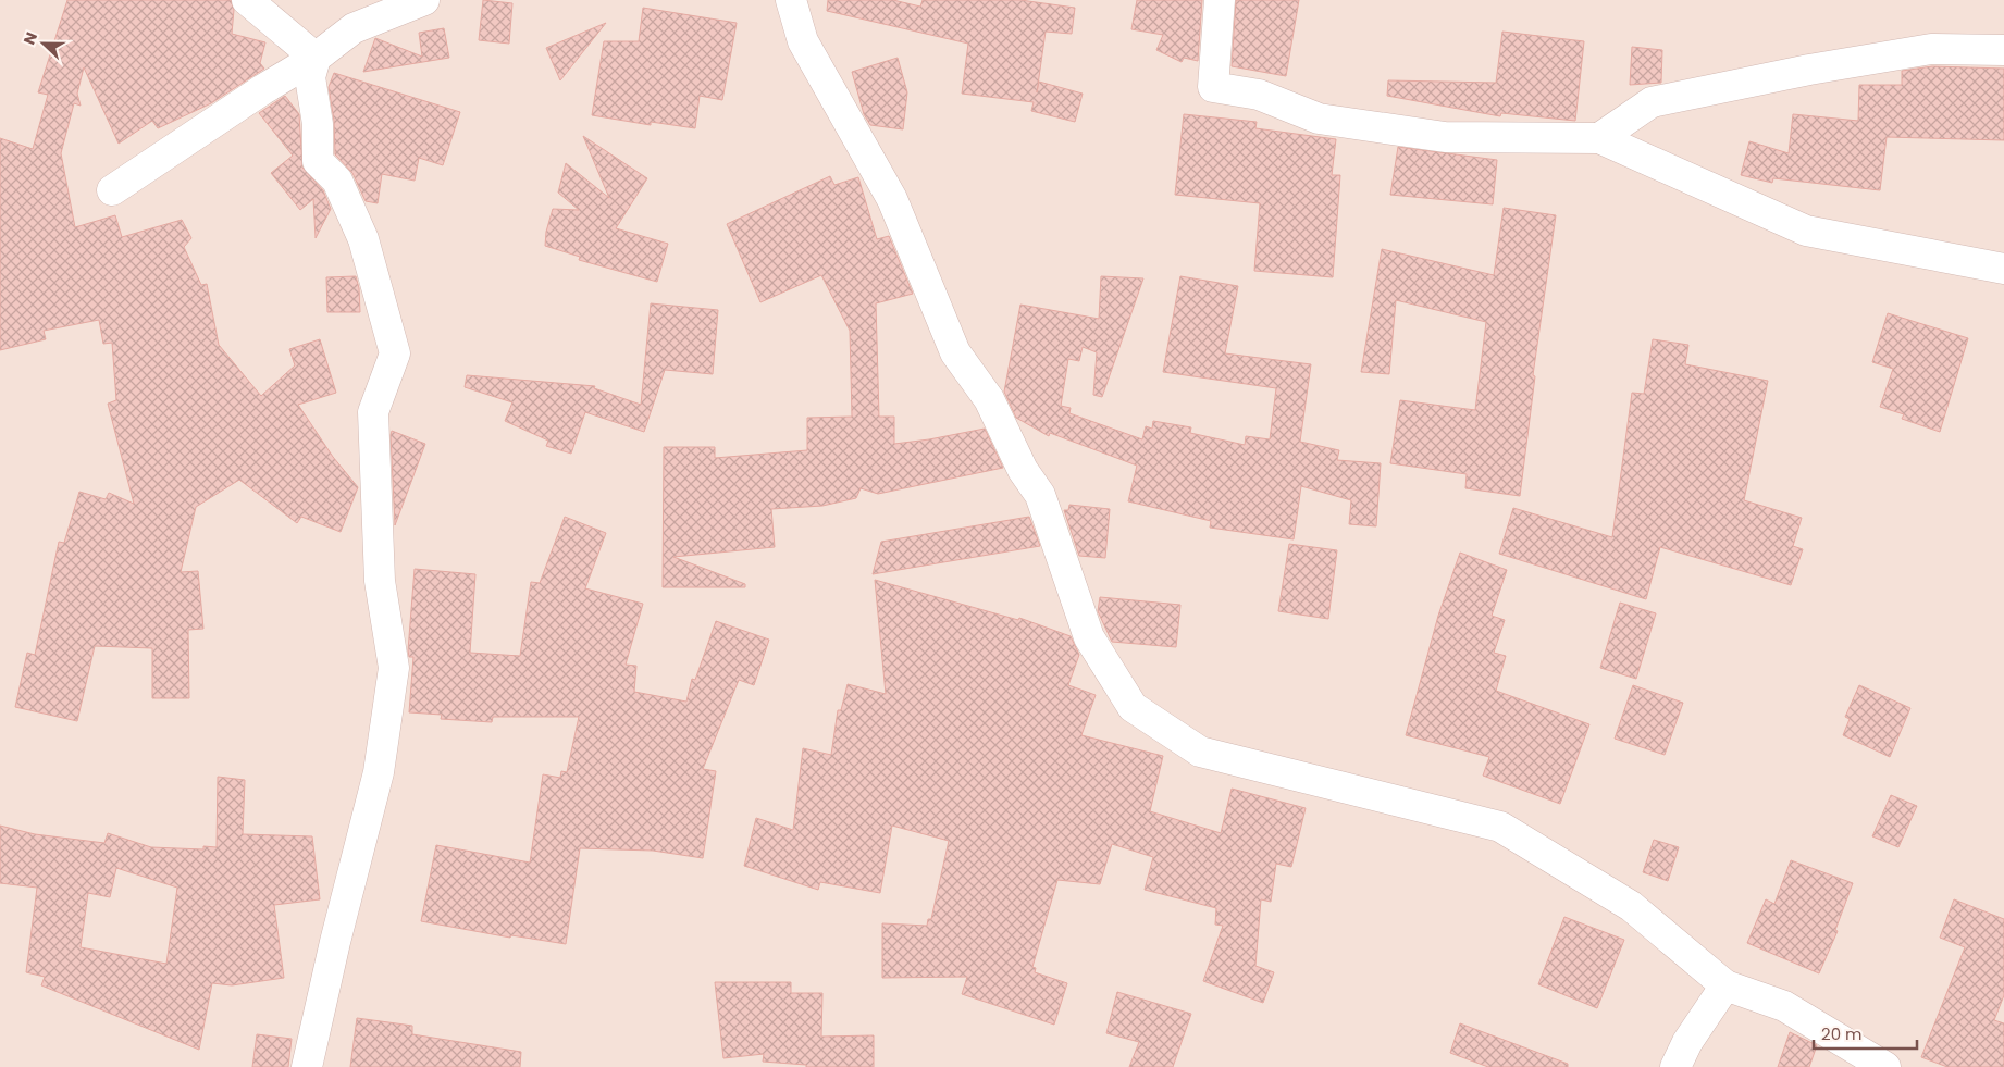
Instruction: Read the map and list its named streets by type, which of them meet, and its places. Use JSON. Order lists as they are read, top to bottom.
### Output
{
  "scale_bar": "20 m",
  "north": "left"
}
